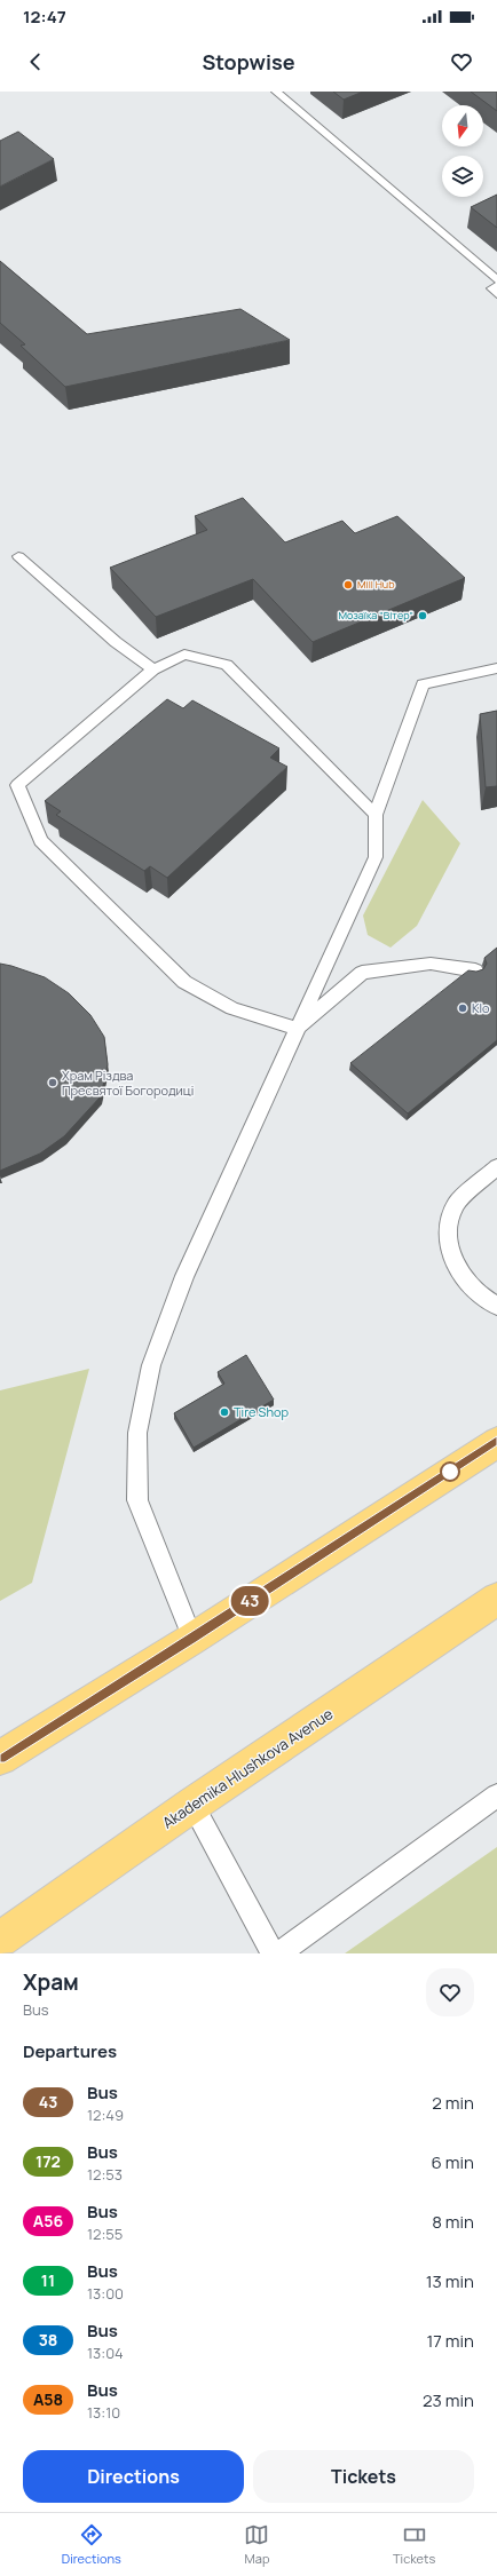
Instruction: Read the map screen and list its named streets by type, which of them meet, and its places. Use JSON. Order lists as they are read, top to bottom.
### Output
{
  "streets": {
    "highway": ["Akademika Hlushkova Avenue"]
  },
  "places": [
    "Mill Hub",
    "Мозаїка \"Вітер\"",
    "Klo",
    "Храм Різдва Пресвятої Богородиці",
    "Tire Shop"
  ],
  "lines": ["bus line 43"],
  "north": "bottom",
  "page": {
    "status": "12:47",
    "header": "Stopwise",
    "on_map": "43",
    "heading": [
      ["Храм", "Bus"],
      "Departures"
    ],
    "list": [
      {
        "mark": "43",
        "name": "Bus",
        "note": "12:49",
        "value": "2 min"
      },
      {
        "mark": "172",
        "name": "Bus",
        "note": "12:53",
        "value": "6 min"
      },
      {
        "mark": "A56",
        "name": "Bus",
        "note": "12:55",
        "value": "8 min"
      },
      {
        "mark": "11",
        "name": "Bus",
        "note": "13:00",
        "value": "13 min"
      },
      {
        "mark": "38",
        "name": "Bus",
        "note": "13:04",
        "value": "17 min"
      },
      {
        "mark": "А58",
        "name": "Bus",
        "note": "13:10",
        "value": "23 min"
      }
    ],
    "buttons": ["Directions", "Tickets"],
    "tabs": ["Directions", "Map", "Tickets"]
  }
}
